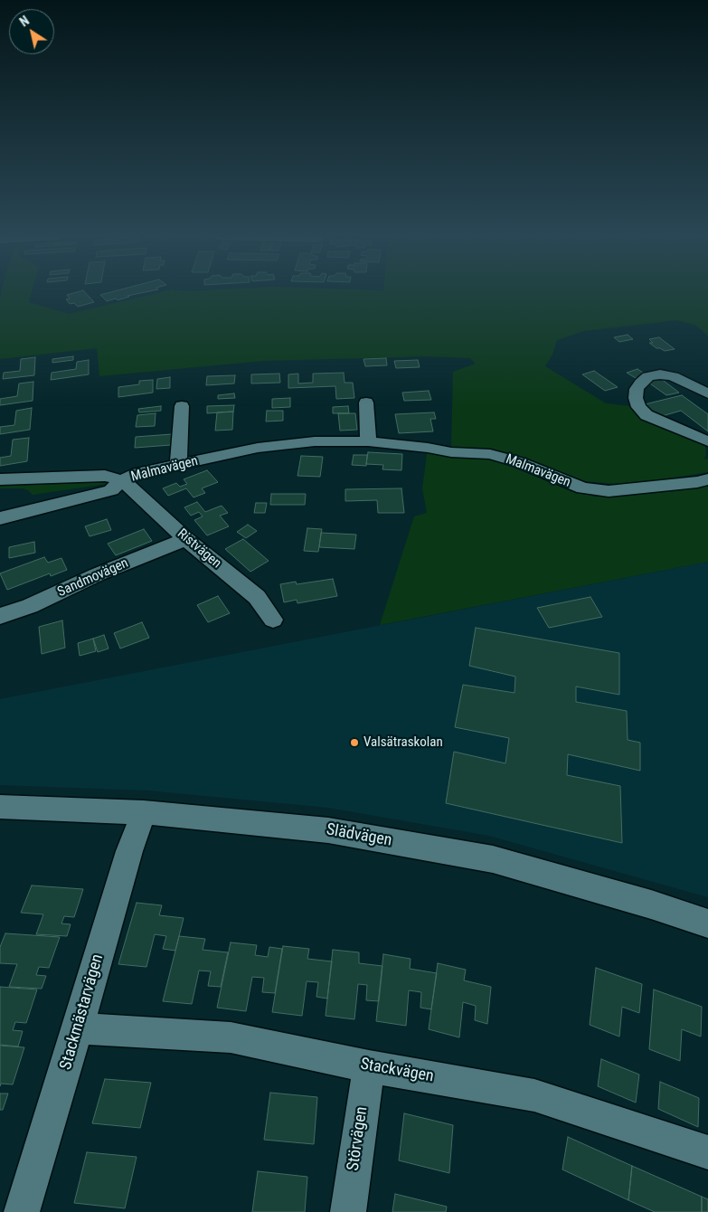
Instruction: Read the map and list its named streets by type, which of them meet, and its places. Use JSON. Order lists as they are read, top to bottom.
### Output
{
  "streets": {
    "street": [
      "Malmavägen",
      "Ristvägen",
      "Sandmovägen",
      "Slädvägen",
      "Stackmästarvägen",
      "Stackvägen",
      "Störvägen"
    ]
  },
  "crossings": [
    ["Malmavägen", "Ristvägen"],
    ["Ristvägen", "Sandmovägen"],
    ["Slädvägen", "Stackmästarvägen"],
    ["Stackmästarvägen", "Stackvägen"],
    ["Stackvägen", "Störvägen"]
  ],
  "places": ["Valsätraskolan"],
  "north": "top left"
}
